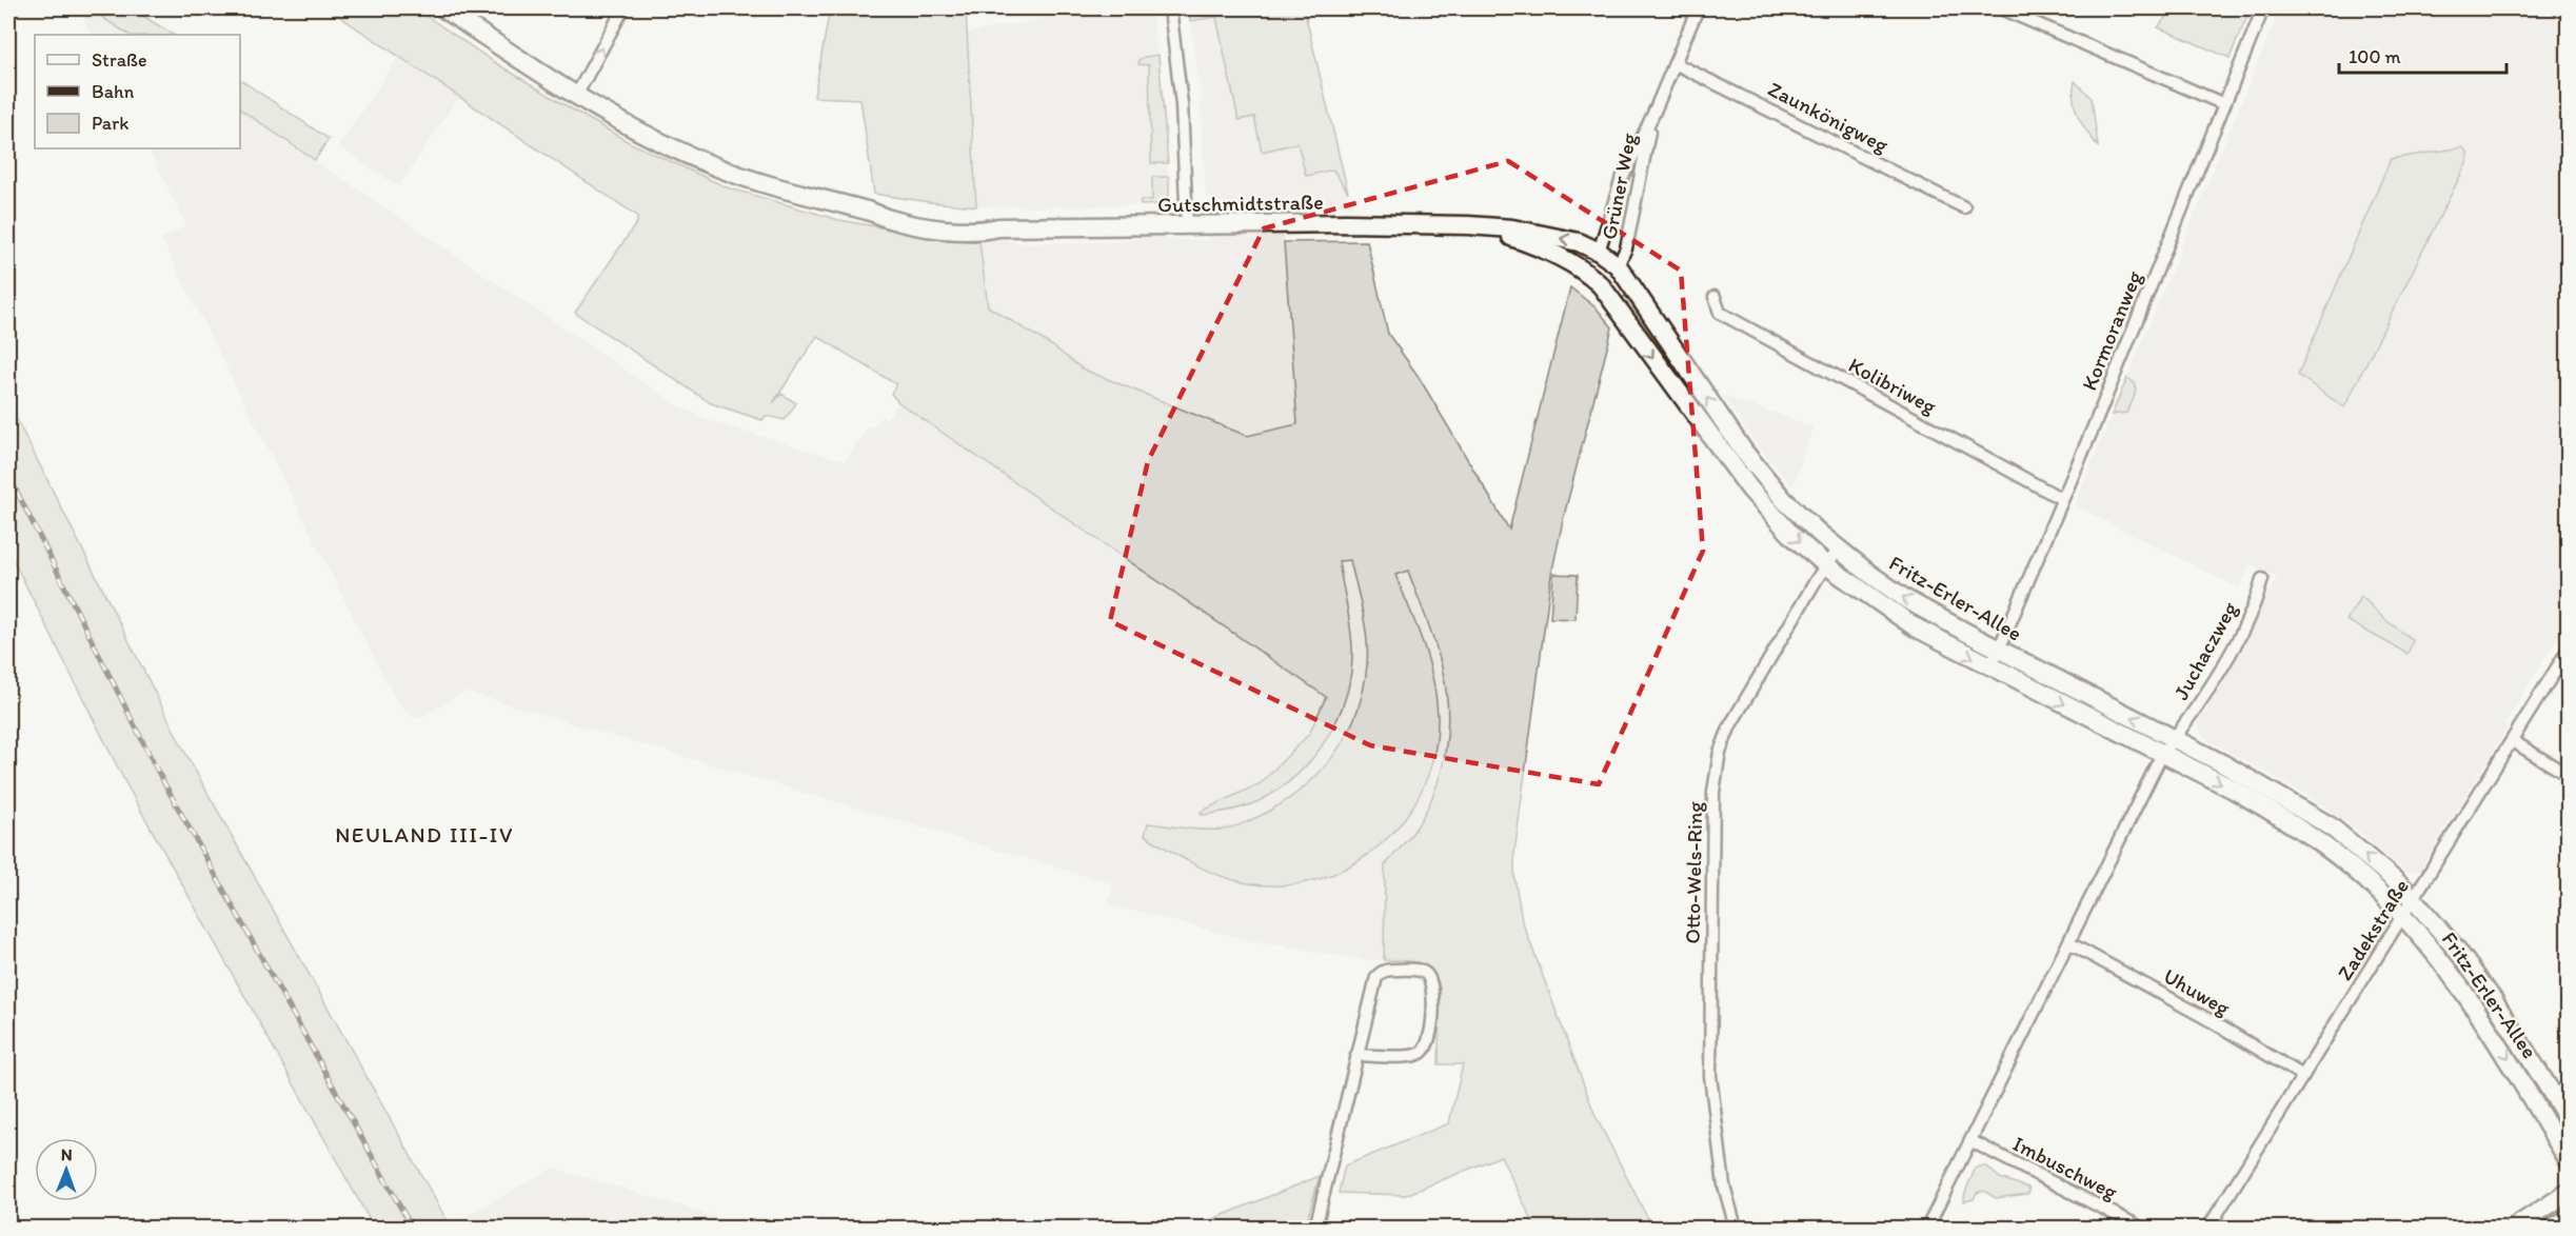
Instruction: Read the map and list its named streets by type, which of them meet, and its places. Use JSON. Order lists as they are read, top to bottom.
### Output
{
  "streets": {
    "street": [
      "Zaunkönigweg",
      "Grüner Weg",
      "Gutschmidtstraße",
      "Kormoranweg",
      "Kolibriweg",
      "Fritz-Erler-Allee",
      "Juchaczweg",
      "Otto-Wels-Ring",
      "Zadekstraße",
      "Uhuweg",
      "Imbuschweg"
    ]
  },
  "crossings": [
    ["Zaunkönigweg", "Grüner Weg"],
    ["Grüner Weg", "Gutschmidtstraße"],
    ["Grüner Weg", "Fritz-Erler-Allee"],
    ["Gutschmidtstraße", "Fritz-Erler-Allee"],
    ["Kormoranweg", "Kolibriweg"],
    ["Kormoranweg", "Fritz-Erler-Allee"],
    ["Fritz-Erler-Allee", "Juchaczweg"],
    ["Fritz-Erler-Allee", "Otto-Wels-Ring"],
    ["Fritz-Erler-Allee", "Zadekstraße"],
    ["Zadekstraße", "Uhuweg"]
  ],
  "districts": ["NEULAND III-IV"],
  "legend": ["Straße", "Bahn", "Park"],
  "scale_bar": "100 m",
  "north": "top"
}
